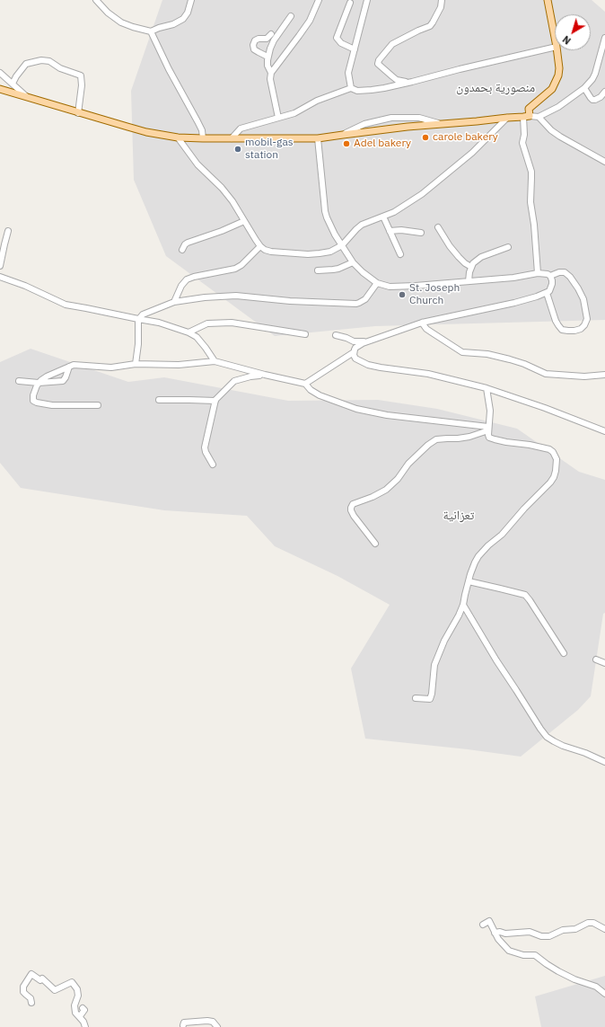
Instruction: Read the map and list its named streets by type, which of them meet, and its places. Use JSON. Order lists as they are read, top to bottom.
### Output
{
  "districts": ["منصورية بحمدون", "تعزانية"],
  "places": [
    "carole bakery",
    "Adel bakery",
    "mobil-gas station",
    "St. Joseph Church"
  ],
  "north": "bottom left"
}
